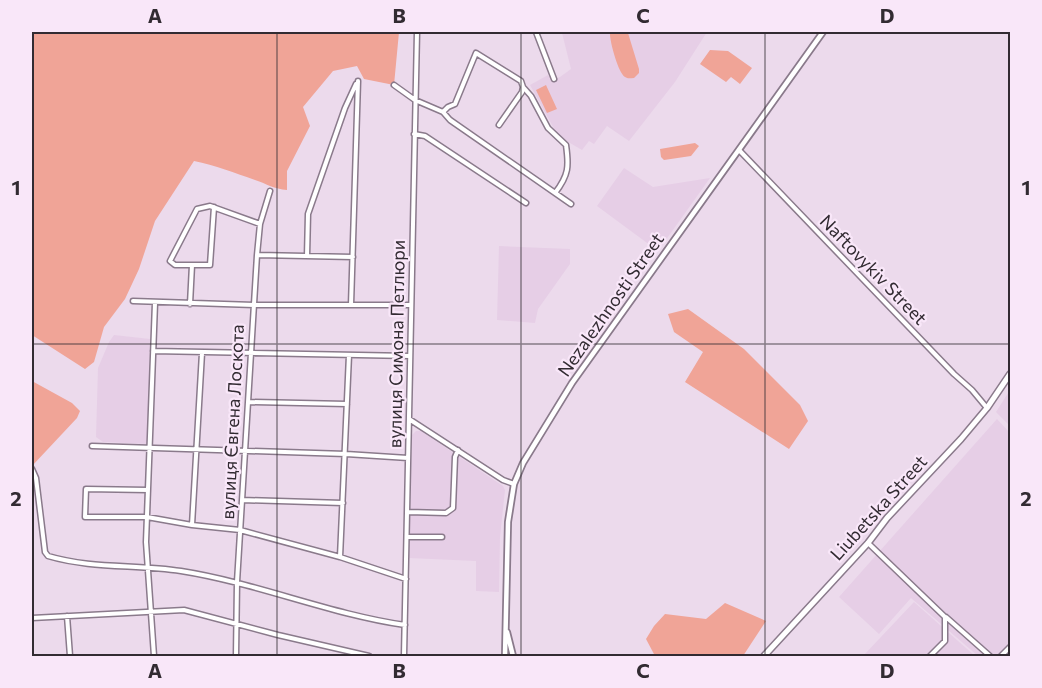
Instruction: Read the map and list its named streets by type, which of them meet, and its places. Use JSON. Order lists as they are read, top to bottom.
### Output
{
  "streets": {
    "main road": ["Liubetska Street"],
    "street": [
      "Naftovykiv Street",
      "Nezalezhnosti Street",
      "вулиця Симона Петлюри",
      "вулиця Євгена Лоскота"
    ]
  },
  "crossings": [
    ["Naftovykiv Street", "Nezalezhnosti Street"],
    ["Naftovykiv Street", "Liubetska Street"]
  ],
  "grid": {
    "columns": [
      "A",
      "B",
      "C",
      "D"
    ],
    "rows": ["1", "2"]
  }
}
